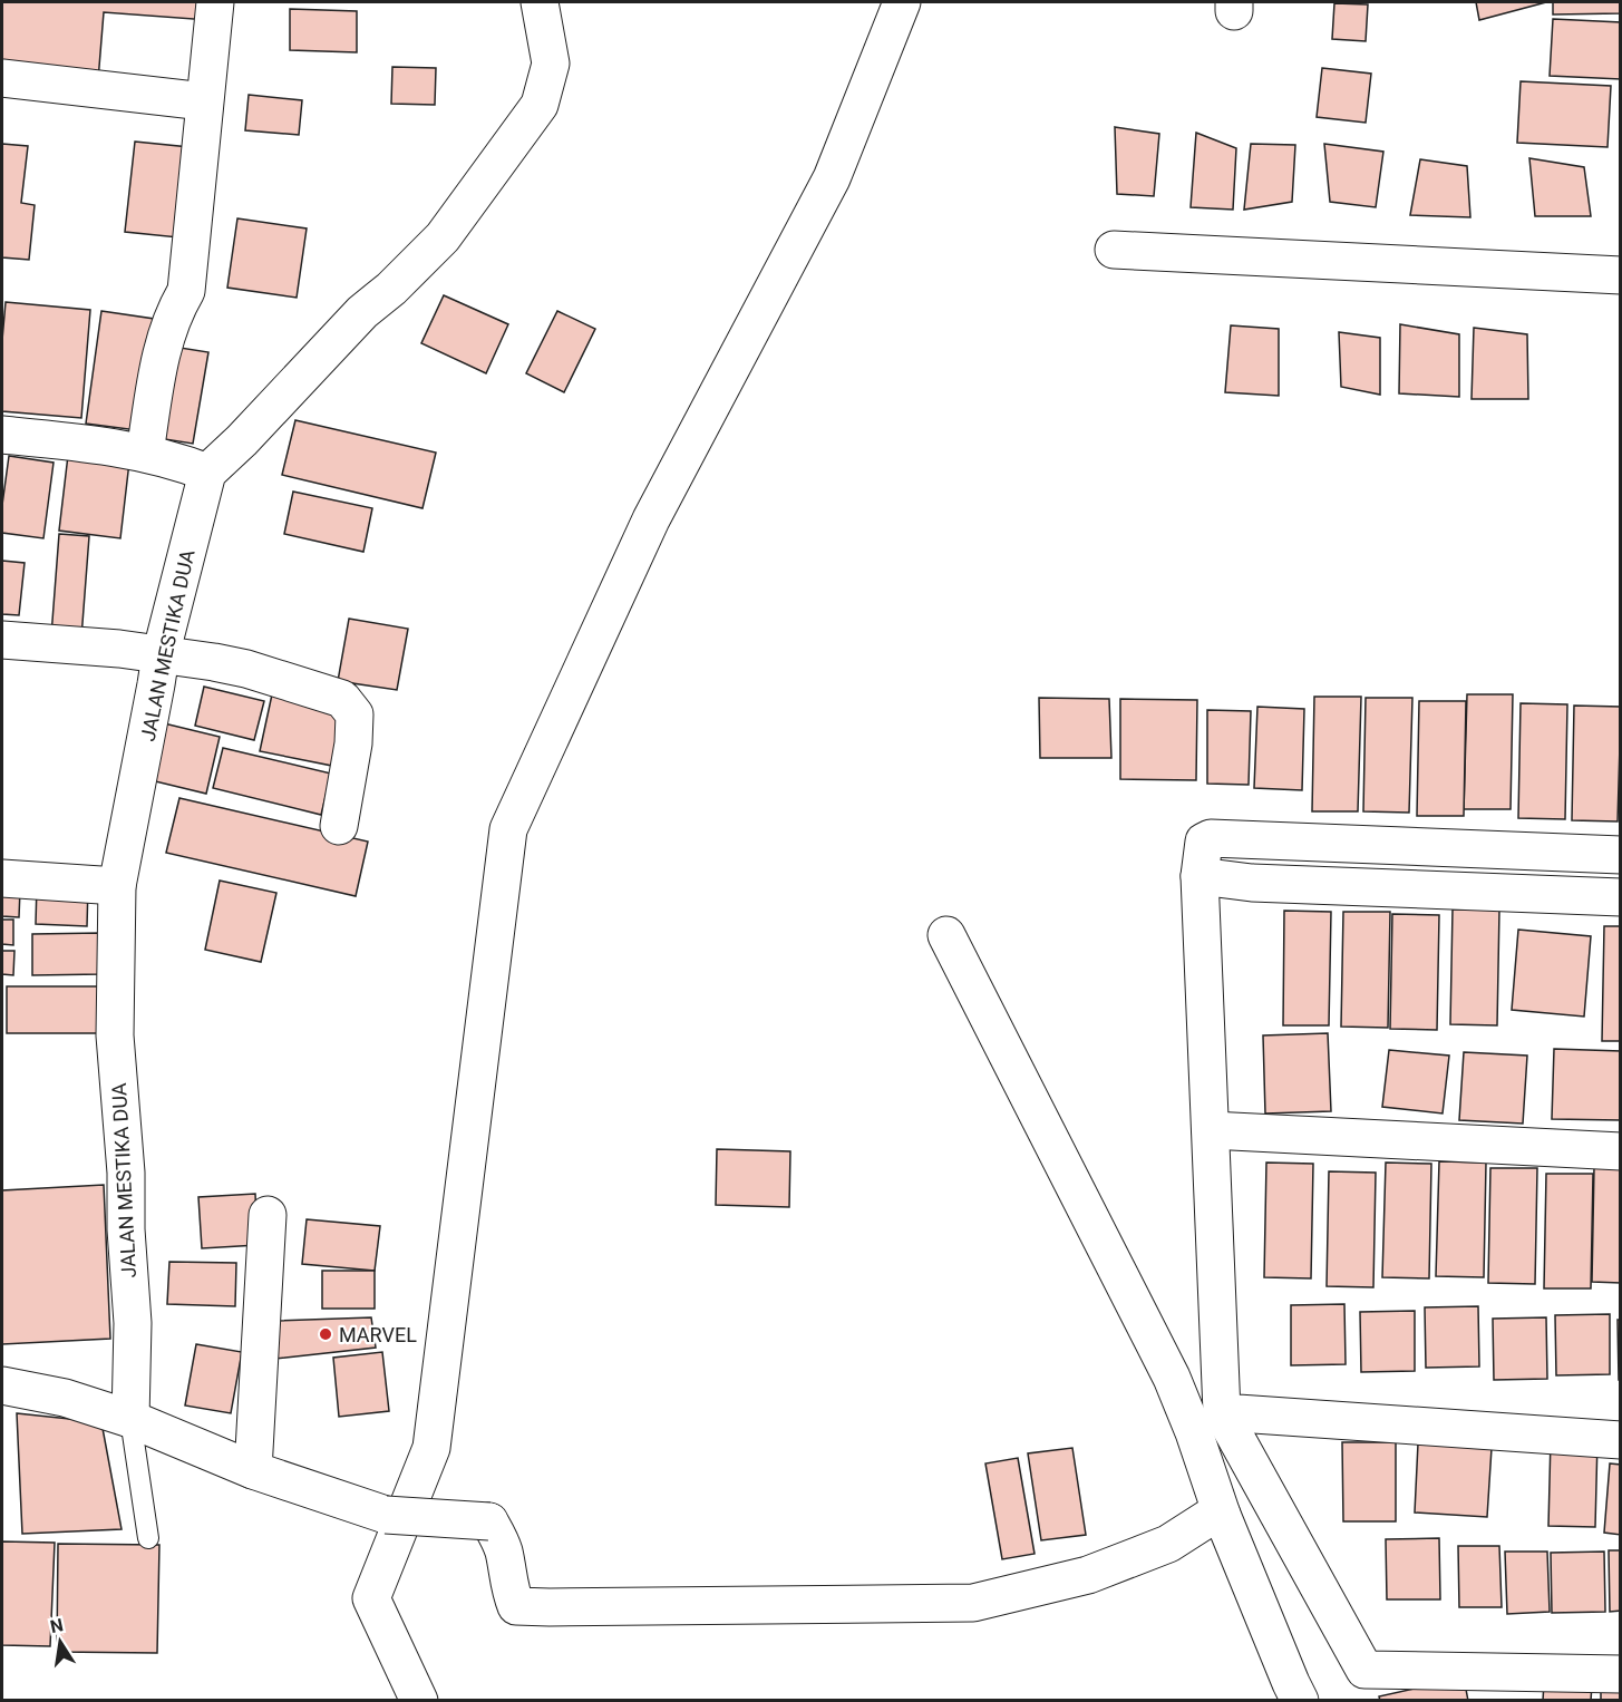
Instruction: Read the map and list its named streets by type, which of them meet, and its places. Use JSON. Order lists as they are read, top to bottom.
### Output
{
  "streets": {
    "street": ["JALAN MESTIKA DUA"]
  },
  "places": ["MARVEL"],
  "north": "top"
}
